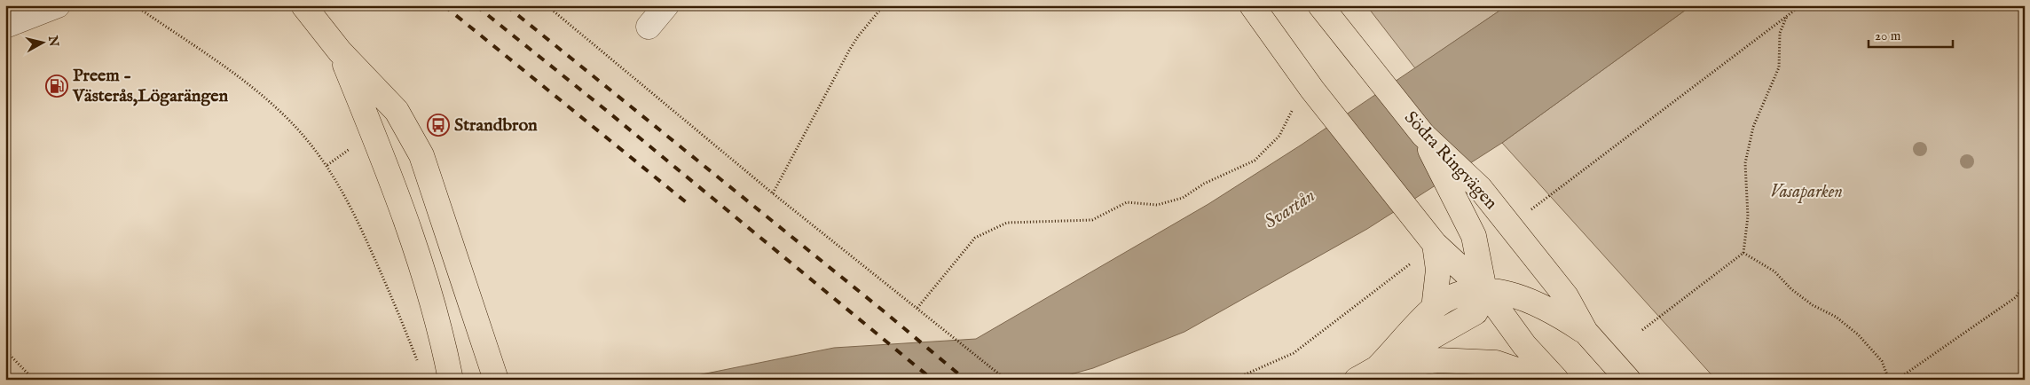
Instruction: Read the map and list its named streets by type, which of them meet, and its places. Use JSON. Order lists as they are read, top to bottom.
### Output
{
  "streets": {
    "main road": ["Södra Ringvägen"]
  },
  "water": ["Svartån"],
  "parks": ["Vasaparken"],
  "places": {
    "fuel station": ["Preem - Västerås,Lögarängen"],
    "bus stop": ["Strandbron"]
  },
  "scale_bar": "20 m",
  "north": "right"
}
